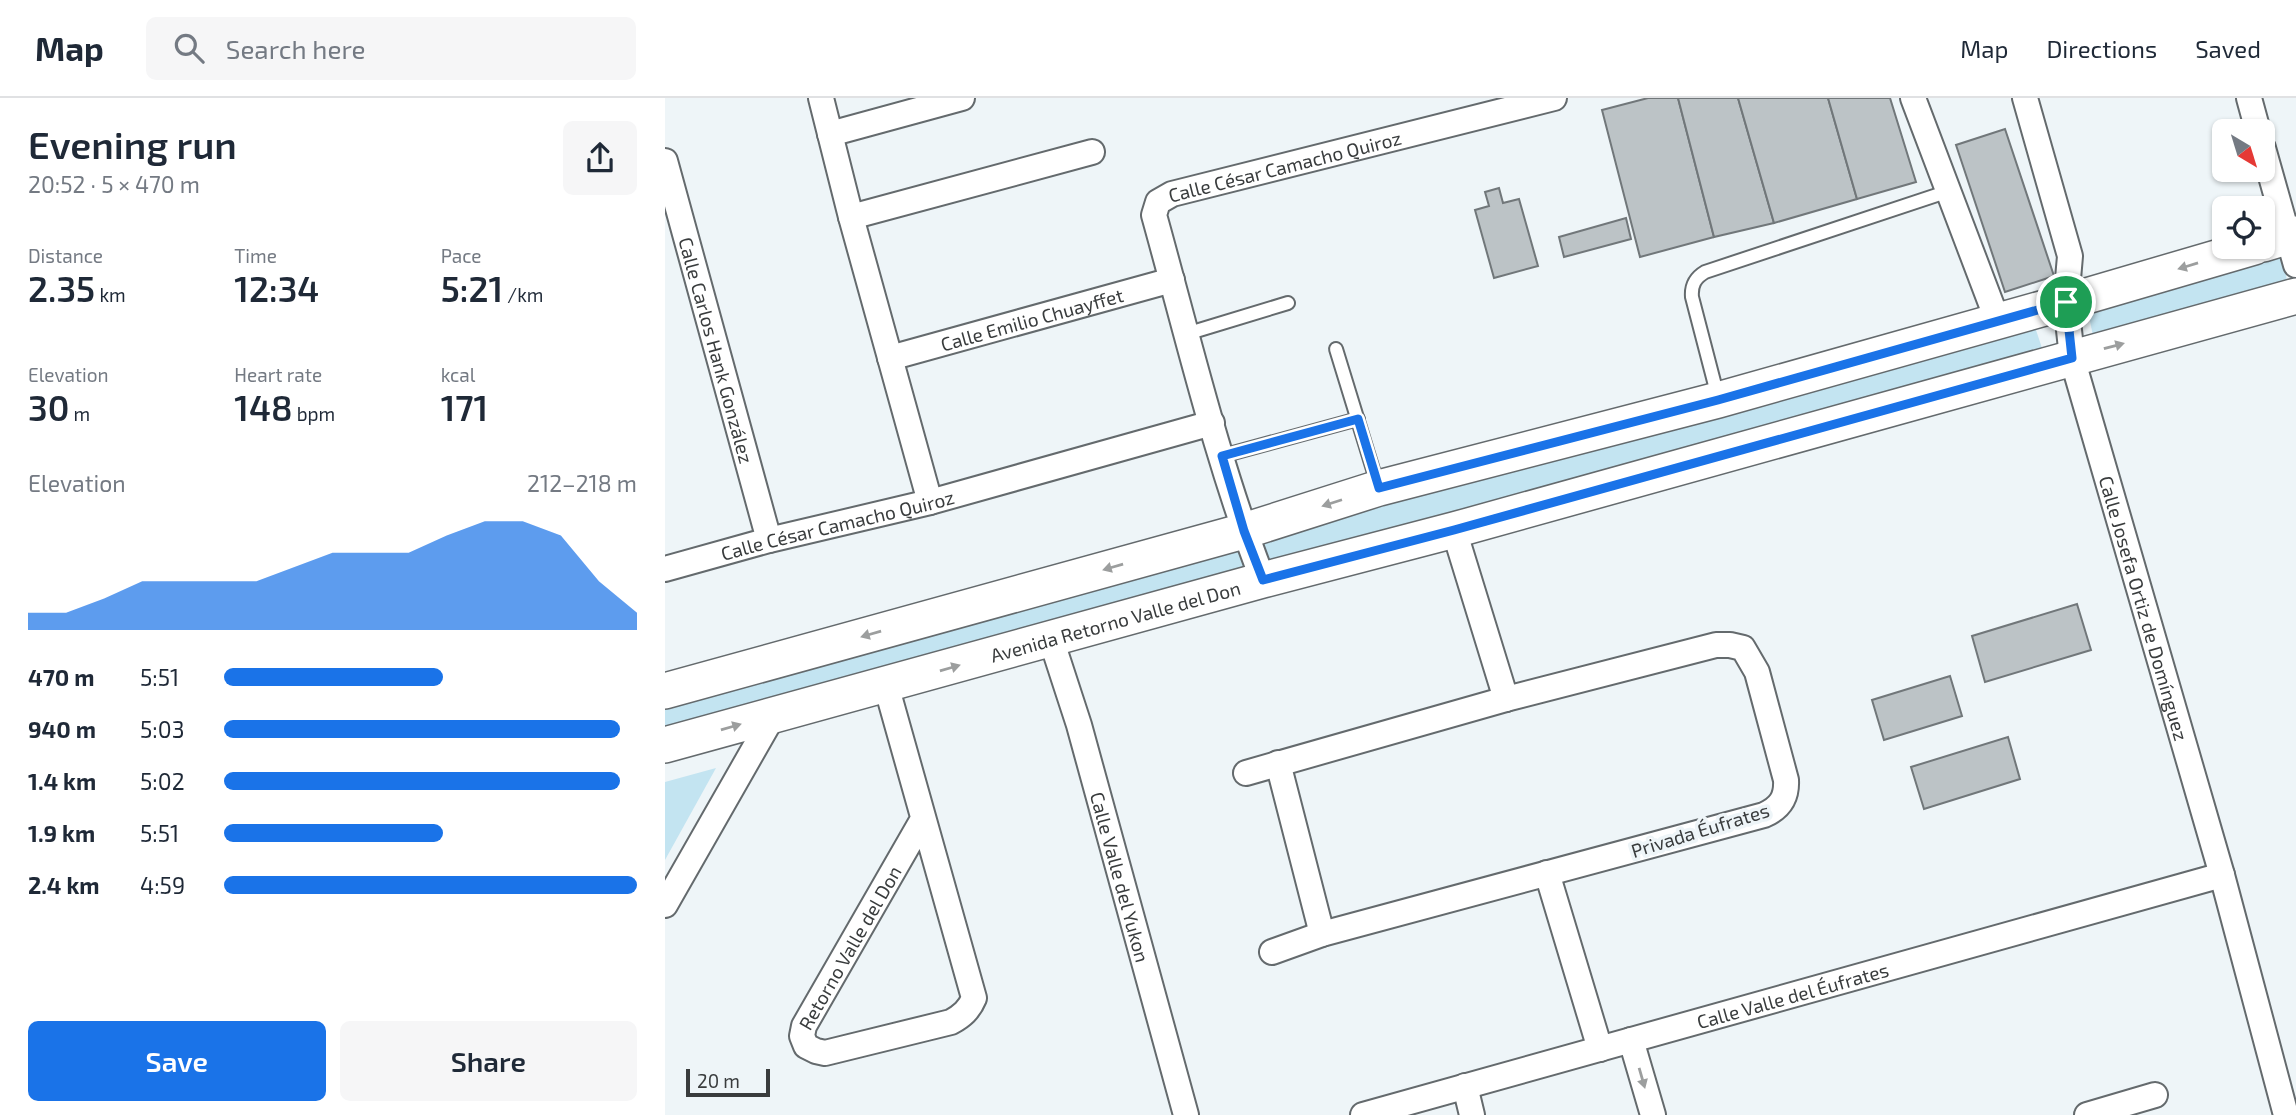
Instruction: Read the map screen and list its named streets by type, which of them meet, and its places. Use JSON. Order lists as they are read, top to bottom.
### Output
{
  "streets": {
    "street": [
      "Calle César Camacho Quiroz",
      "Calle Emilio Chuayffet",
      "Calle Carlos Hank González",
      "Calle Josefa Ortiz de Domínguez",
      "Avenida Retorno Valle del Don",
      "Privada Éufrates",
      "Calle Valle del Yukon",
      "Retorno Valle del Don",
      "Calle Valle del Éufrates"
    ]
  },
  "crossings": [
    ["Calle César Camacho Quiroz", "Calle Emilio Chuayffet"],
    ["Calle César Camacho Quiroz", "Calle Carlos Hank González"],
    ["Calle César Camacho Quiroz", "Avenida Retorno Valle del Don"],
    ["Calle Josefa Ortiz de Domínguez", "Avenida Retorno Valle del Don"],
    ["Calle Josefa Ortiz de Domínguez", "Calle Valle del Éufrates"],
    ["Avenida Retorno Valle del Don", "Calle Valle del Yukon"],
    ["Avenida Retorno Valle del Don", "Retorno Valle del Don"]
  ],
  "scale_bar": "20 m",
  "north": "bottom right",
  "page": {
    "header": "Map",
    "search": "Search here",
    "nav": ["Map", "Directions", "Saved"],
    "heading": ["Evening run", "20:52 · 5 × 470 m"],
    "stats": [
      ["Distance", "2.35 km"],
      ["Time", "12:34"],
      ["Pace", "5:21 /km"],
      ["Elevation", "30 m"],
      ["Heart rate", "148 bpm"],
      ["kcal", "171"]
    ],
    "chart": ["Elevation", "212–218 m"],
    "list": [
      {
        "name": "470 m",
        "note": "5:51"
      },
      {
        "name": "940 m",
        "note": "5:03"
      },
      {
        "name": "1.4 km",
        "note": "5:02"
      },
      {
        "name": "1.9 km",
        "note": "5:51"
      },
      {
        "name": "2.4 km",
        "note": "4:59"
      }
    ],
    "buttons": ["Save", "Share"],
    "scale": "20 m"
  }
}
